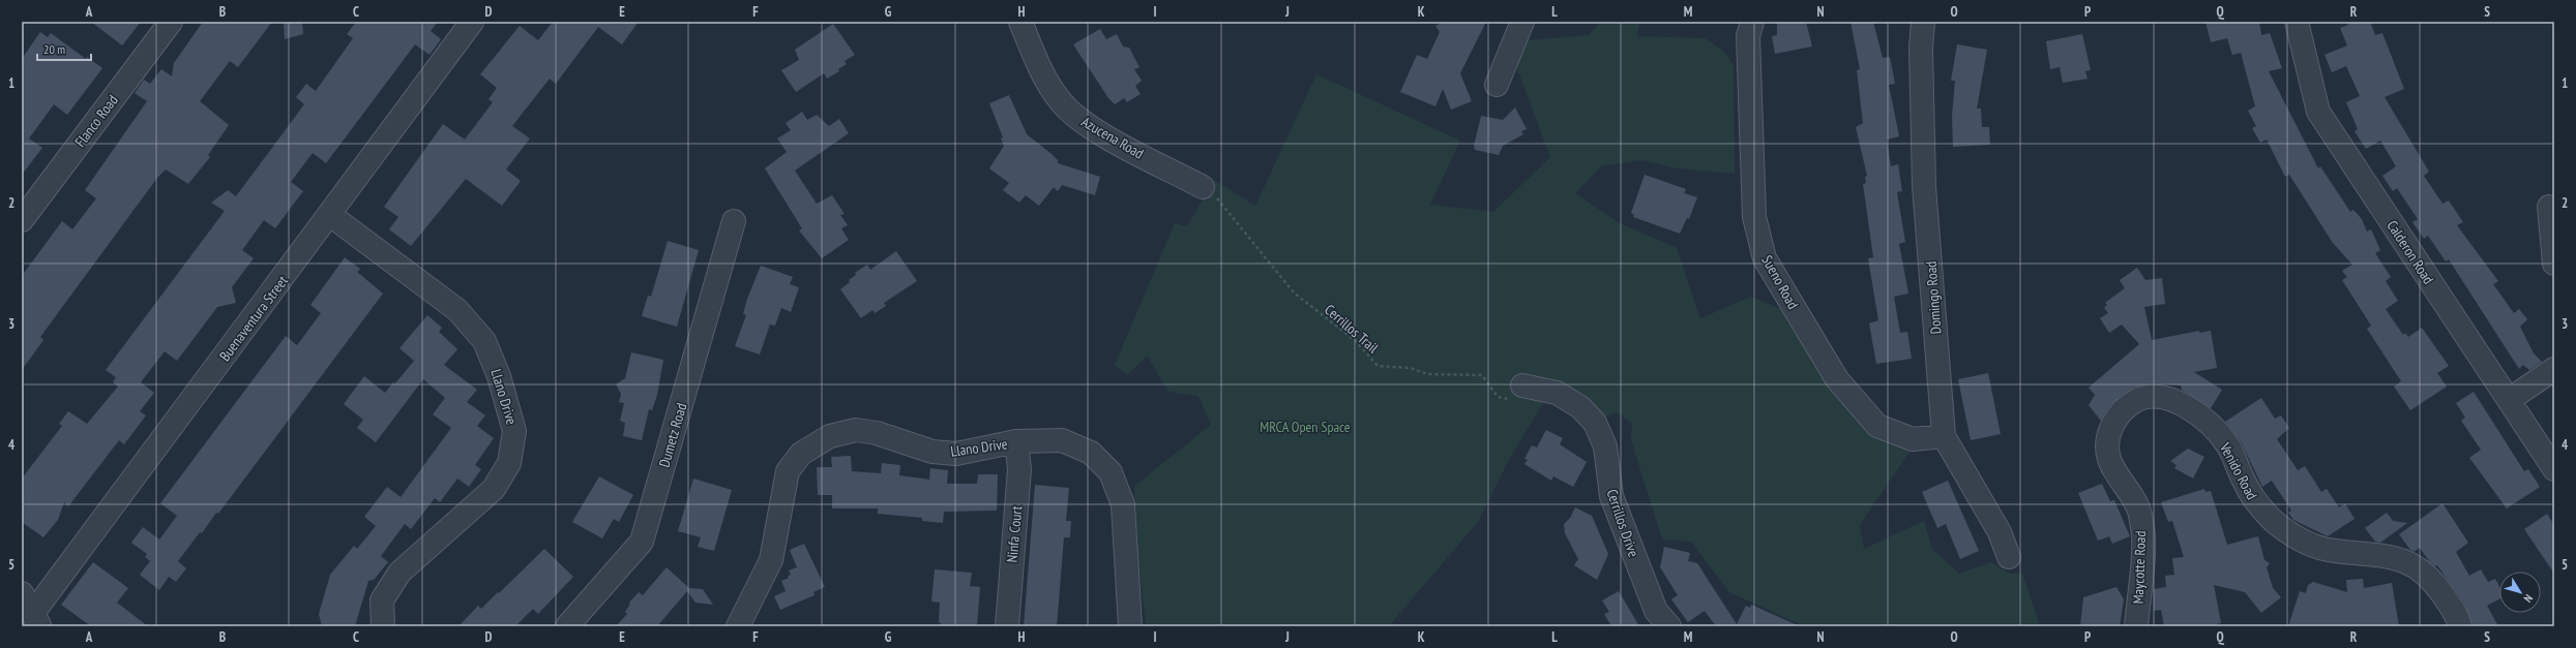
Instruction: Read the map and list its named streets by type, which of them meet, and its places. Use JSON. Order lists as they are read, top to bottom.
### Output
{
  "streets": {
    "street": [
      "Flanco Road",
      "Azucena Road",
      "Calderon Road",
      "Sueno Road",
      "Domingo Road",
      "Buenaventura Street",
      "Llano Drive",
      "Dumetz Road",
      "Venido Road",
      "Cerrillos Drive",
      "Ninfa Court",
      "Maycotte Road"
    ],
    "path": ["Cerrillos Trail"]
  },
  "crossings": [
    ["Azucena Road", "Cerrillos Trail"],
    ["Sueno Road", "Domingo Road"],
    ["Buenaventura Street", "Llano Drive"],
    ["Cerrillos Trail", "Cerrillos Drive"],
    ["Llano Drive", "Ninfa Court"],
    ["Venido Road", "Maycotte Road"]
  ],
  "parks": ["MRCA Open Space"],
  "scale_bar": "20 m",
  "north": "bottom right",
  "grid": {
    "columns": [
      "A",
      "B",
      "C",
      "D",
      "E",
      "F",
      "G",
      "H",
      "I",
      "J",
      "K",
      "L",
      "M",
      "N",
      "O",
      "P",
      "Q",
      "R",
      "S"
    ],
    "rows": [
      "1",
      "2",
      "3",
      "4",
      "5"
    ]
  }
}
